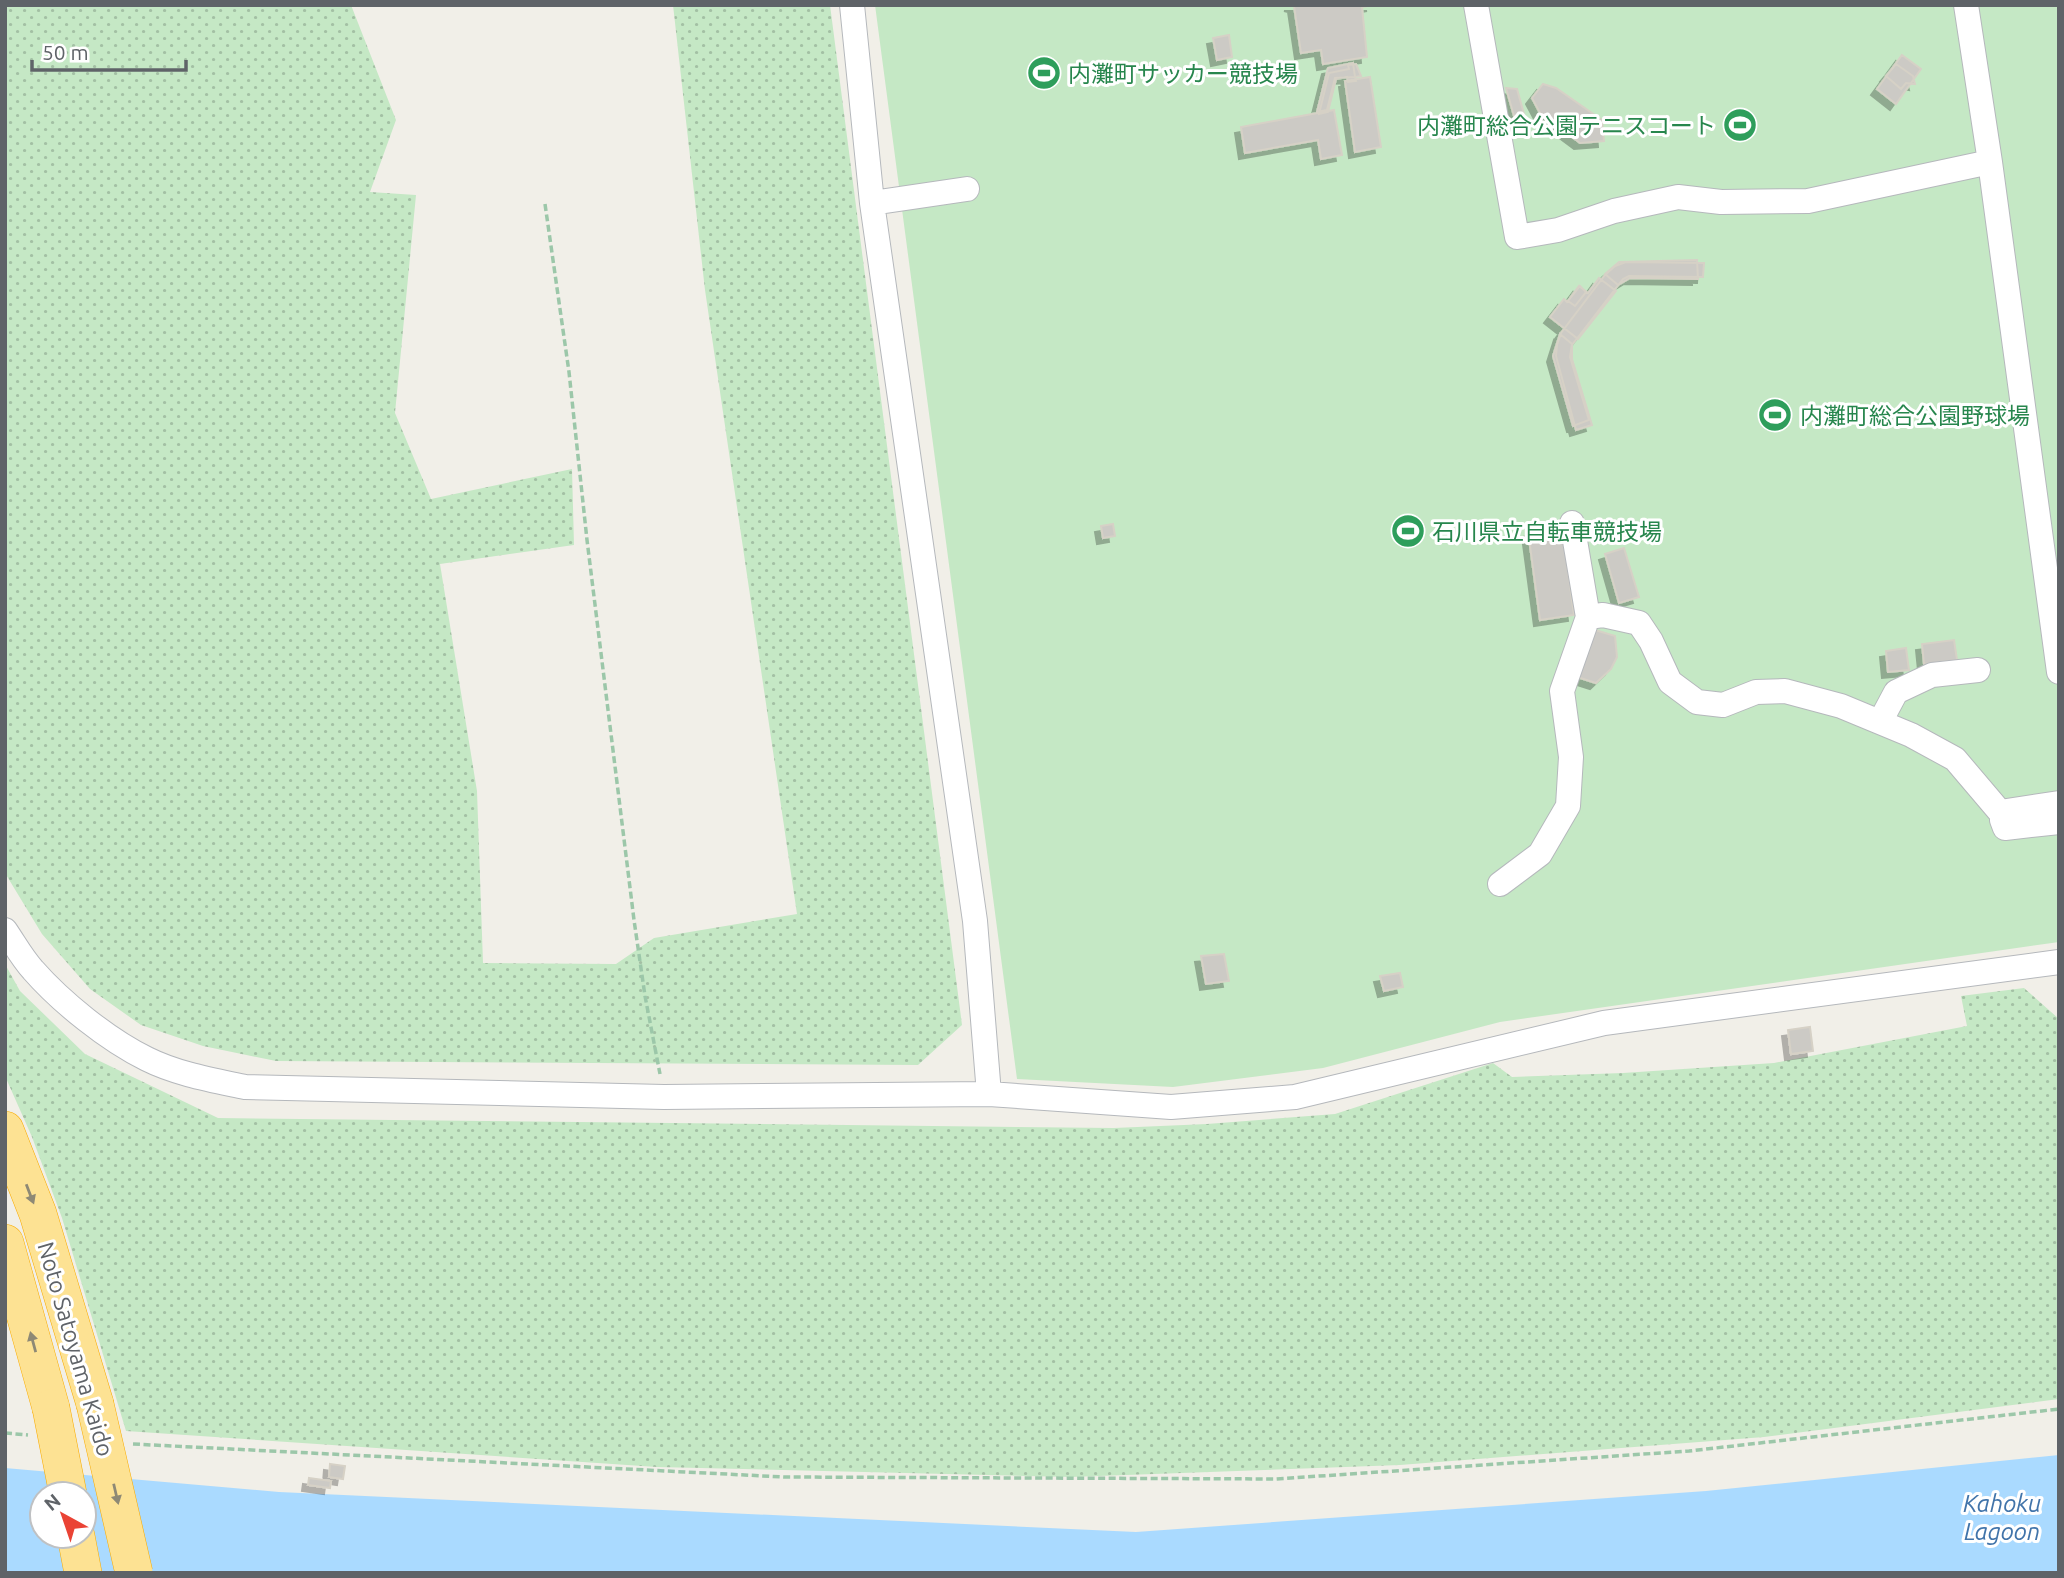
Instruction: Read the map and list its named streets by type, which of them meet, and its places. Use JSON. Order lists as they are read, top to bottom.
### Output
{
  "streets": {
    "highway": ["Noto Satoyama Kaido"]
  },
  "water": ["Kahoku Lagoon"],
  "places": {
    "sports": [
      "内灘町サッカー競技場",
      "内灘町総合公園テニスコート",
      "内灘町総合公園野球場",
      "石川県立自転車競技場"
    ]
  },
  "scale_bar": "50 m",
  "north": "top left"
}
